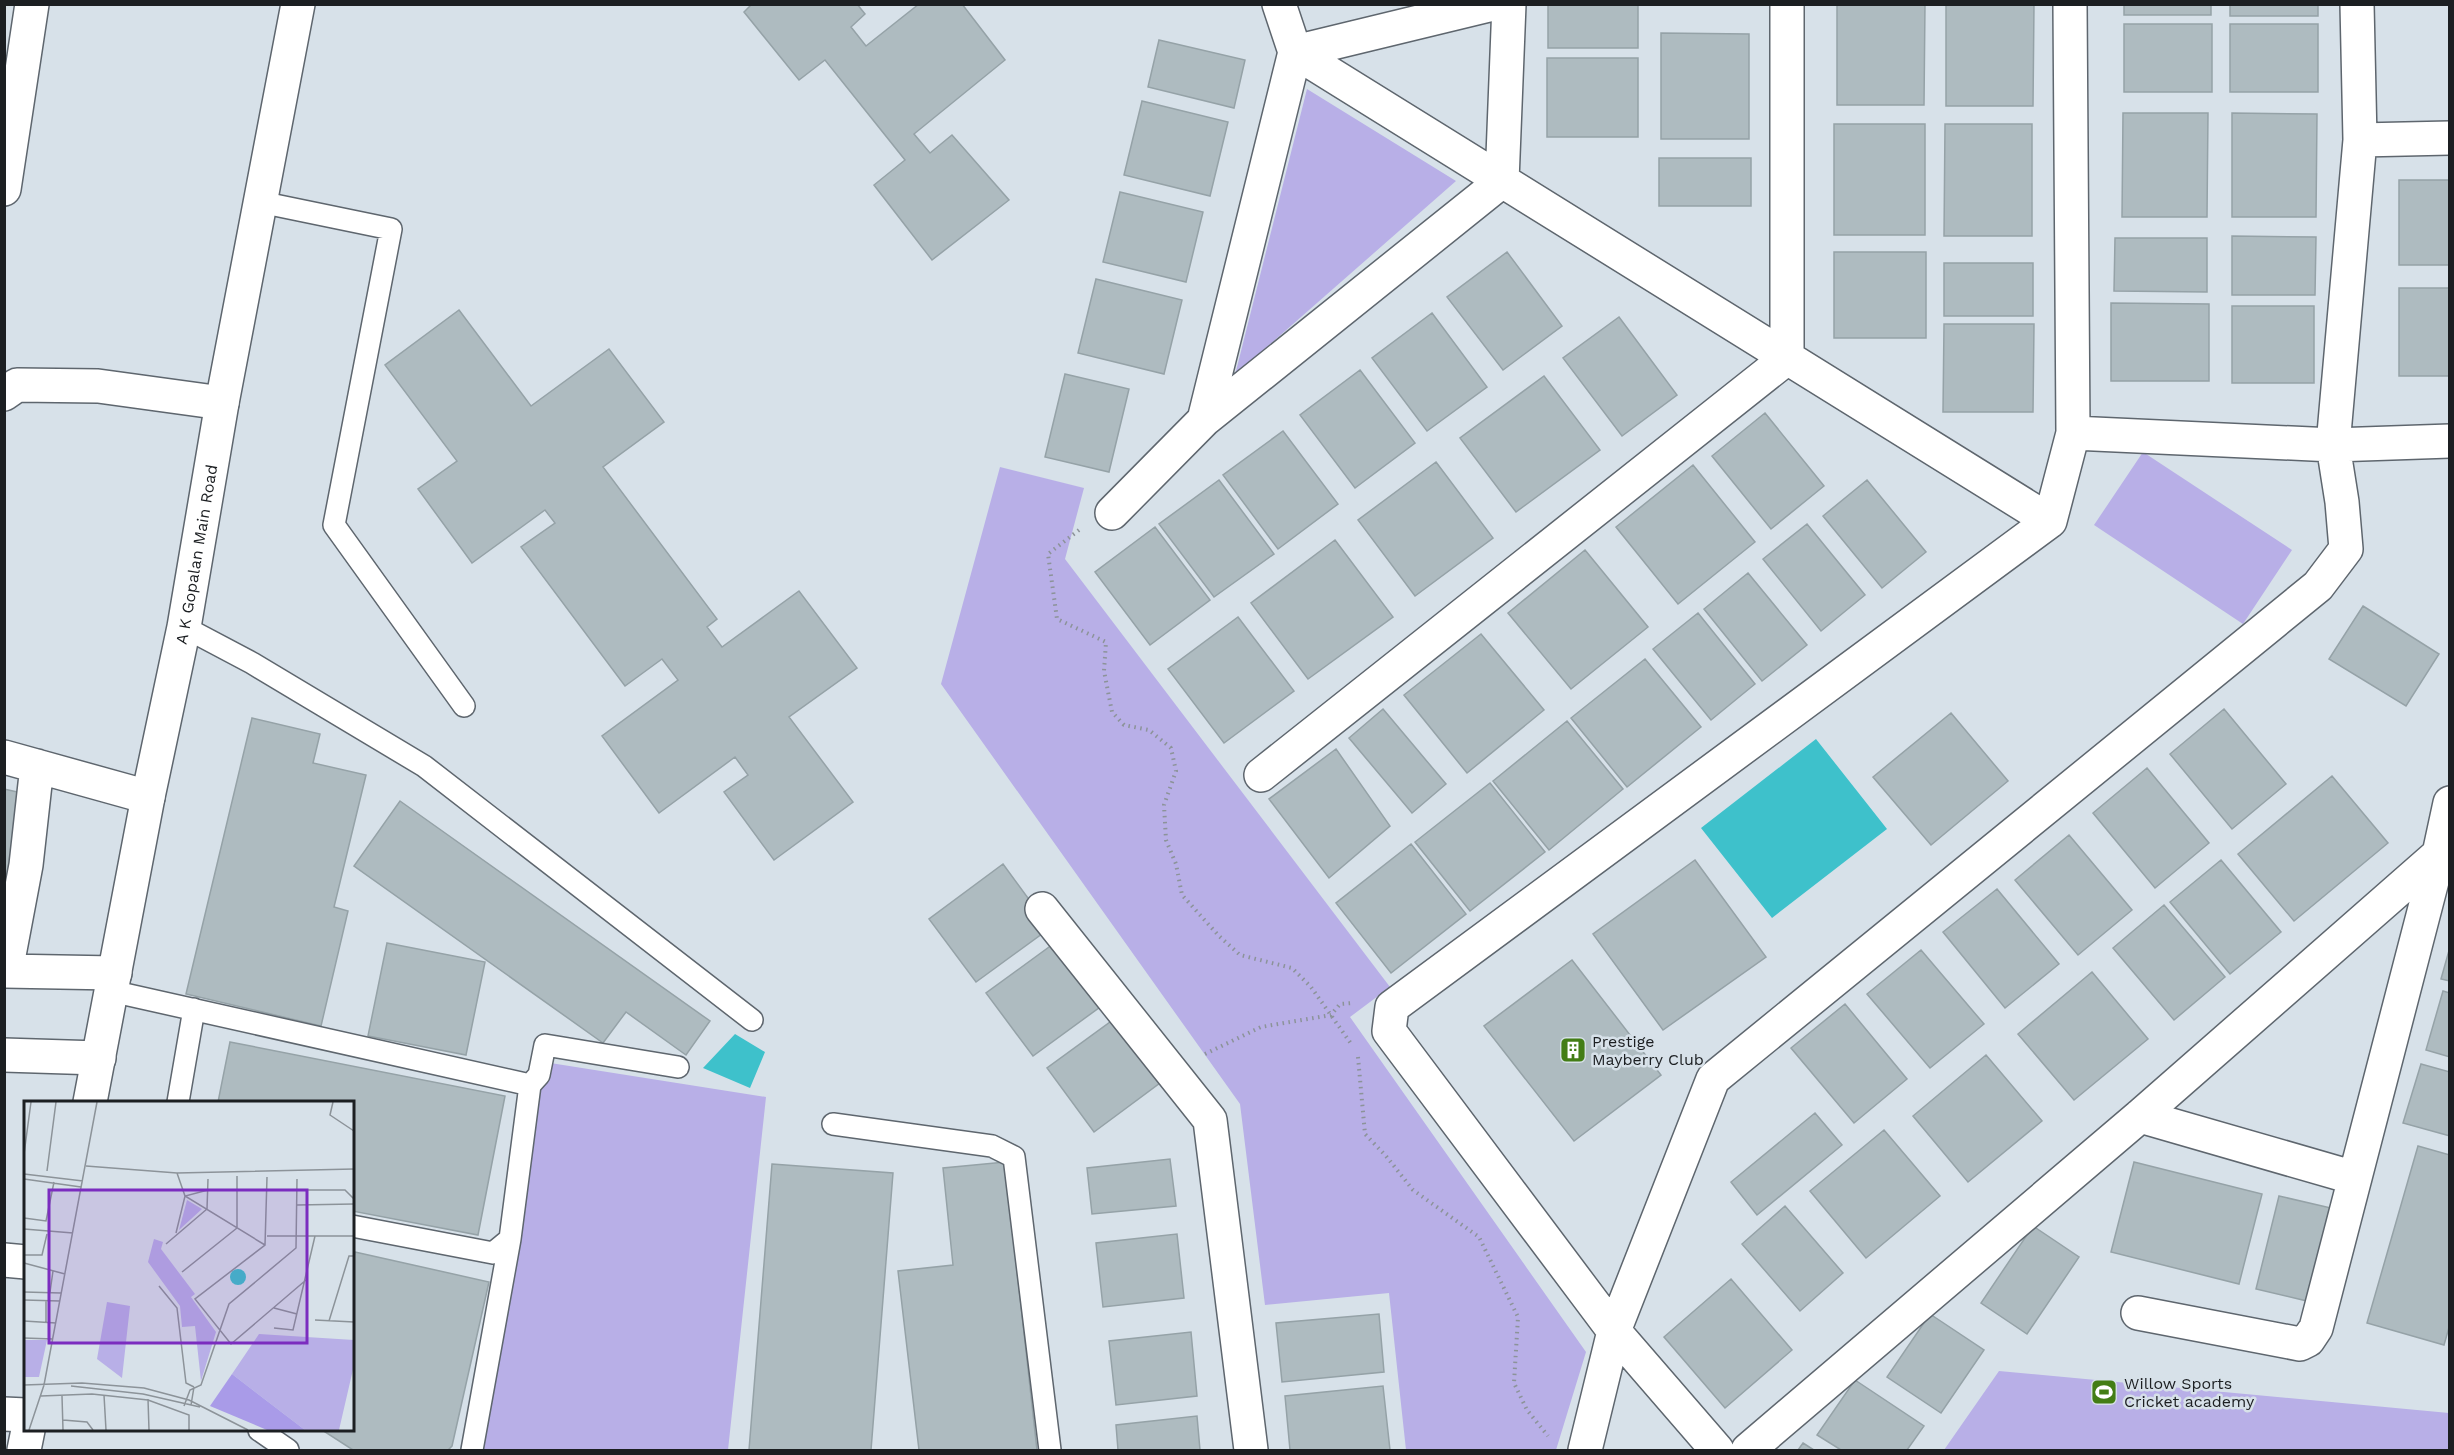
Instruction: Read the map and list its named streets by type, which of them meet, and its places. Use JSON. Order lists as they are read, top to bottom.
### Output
{
  "streets": {
    "street": ["A K Gopalan Main Road"]
  },
  "places": {
    "building": ["Prestige Mayberry Club"],
    "sports": ["Willow Sports Cricket academy"]
  }
}
